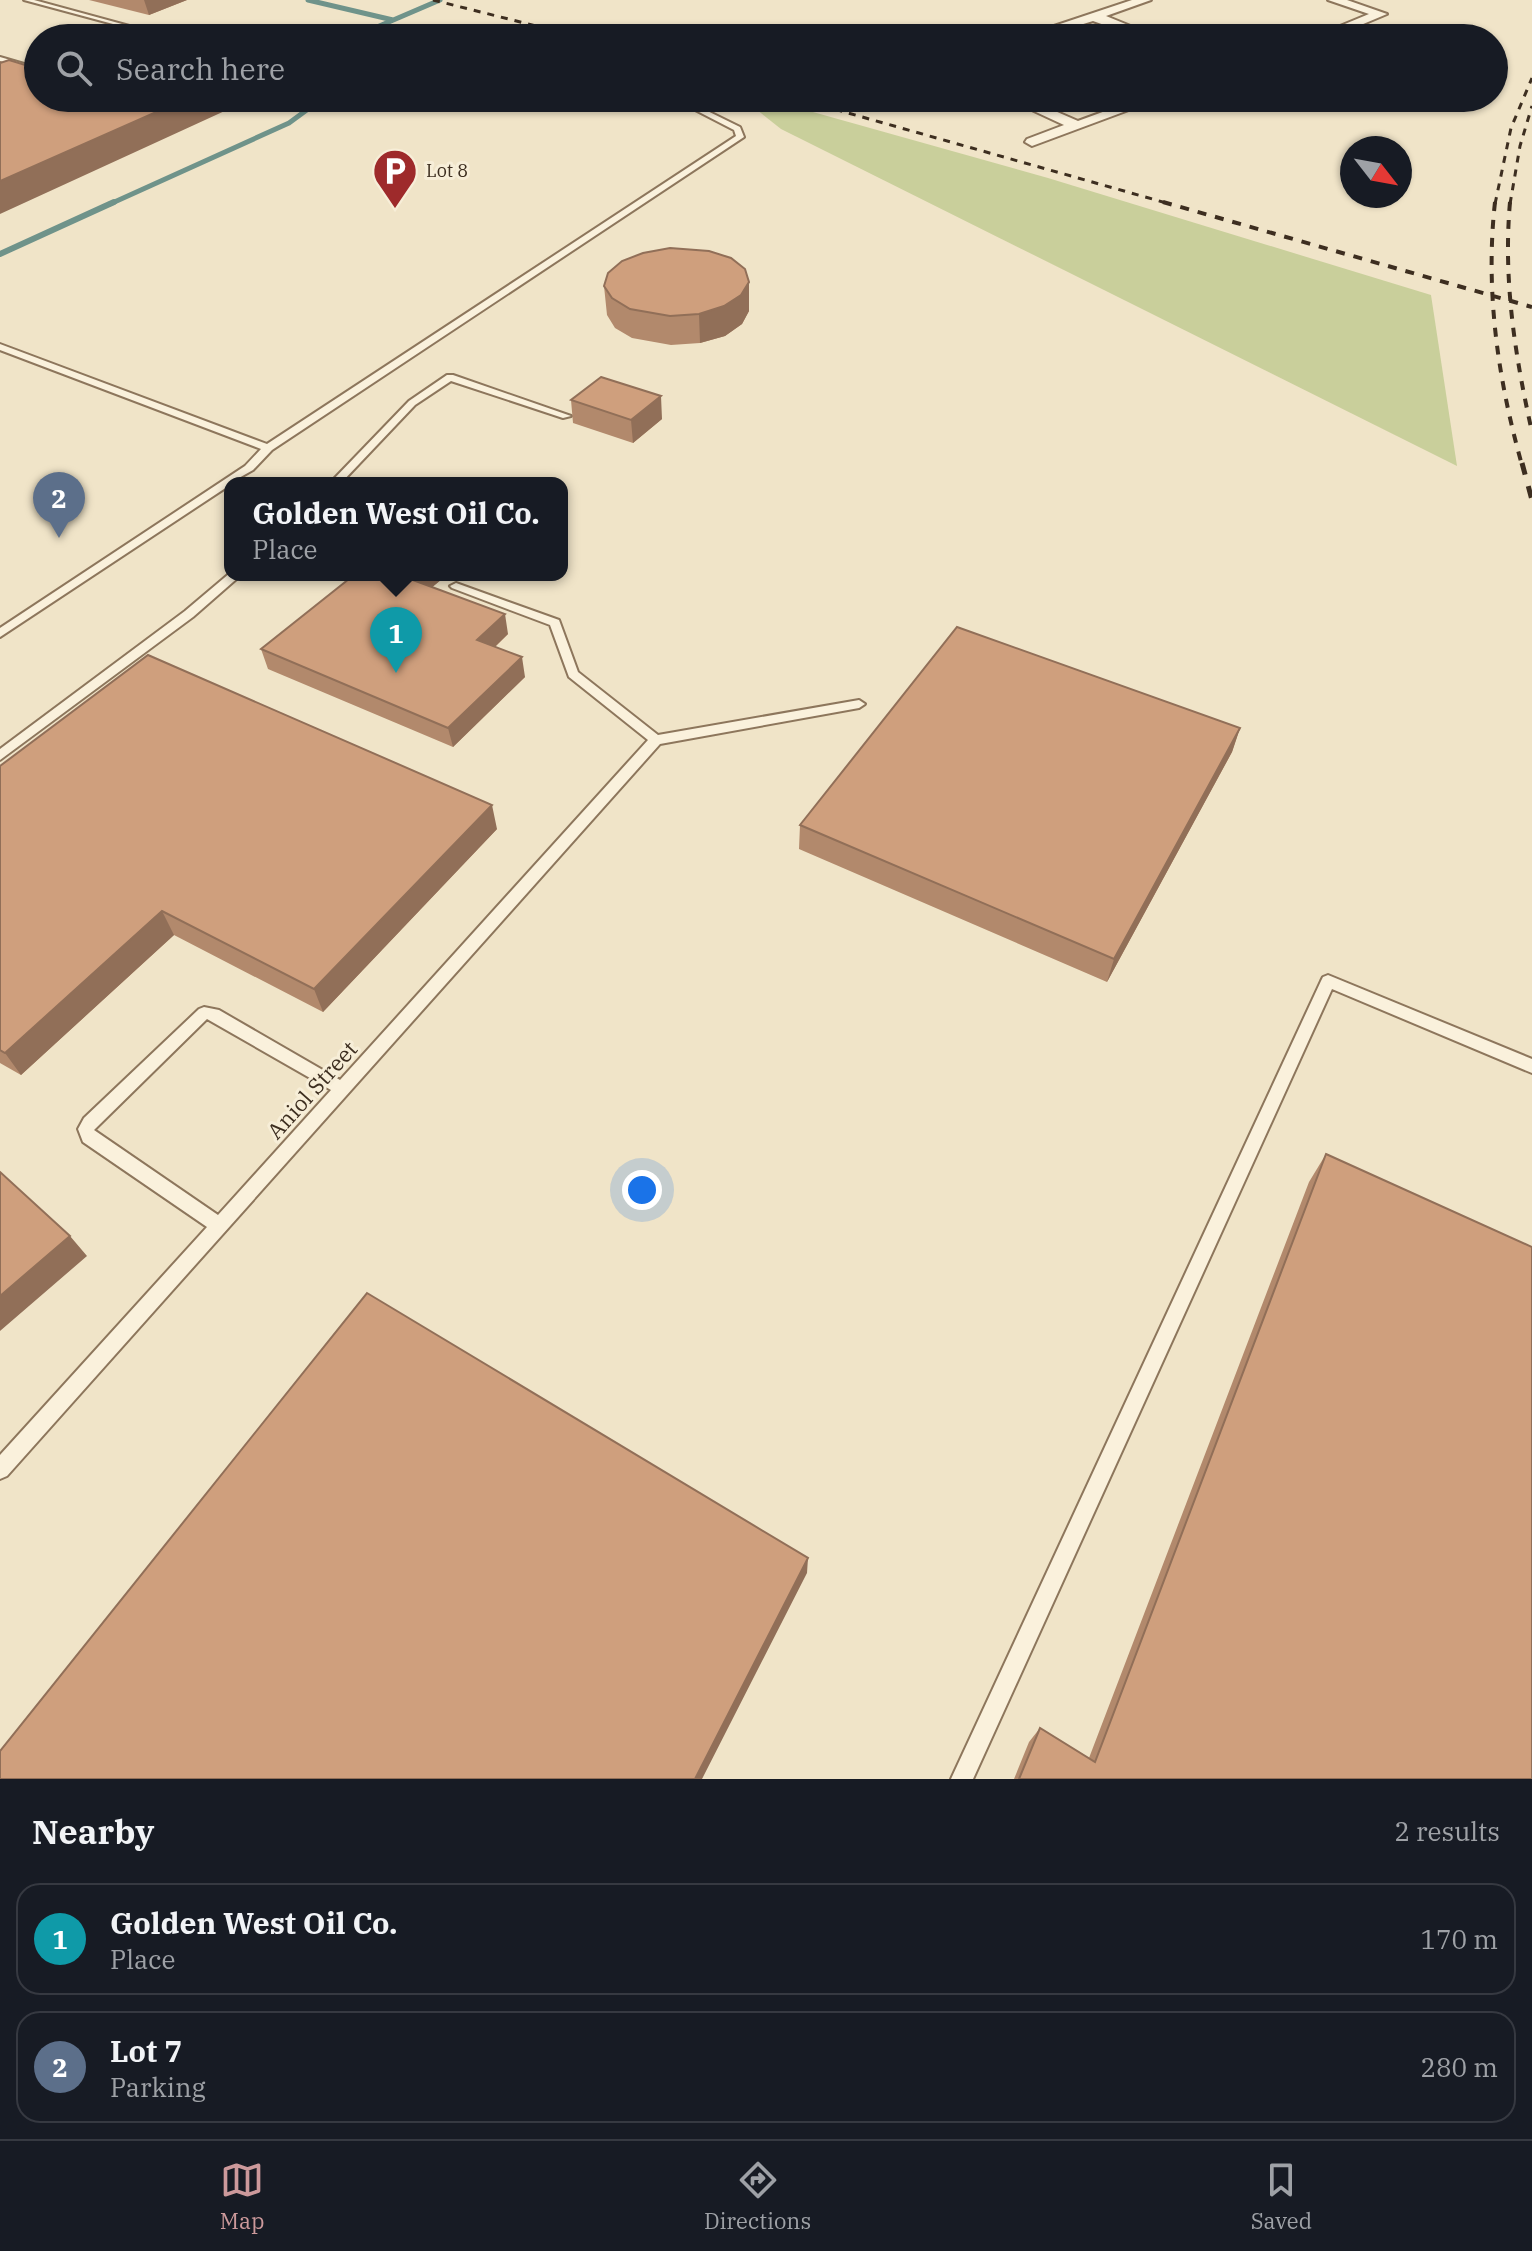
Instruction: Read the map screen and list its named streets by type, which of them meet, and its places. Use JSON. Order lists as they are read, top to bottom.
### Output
{
  "streets": {
    "lane": ["Aniol Street"]
  },
  "places": {
    "parking": ["Lot 8"]
  },
  "north": "bottom right",
  "page": {
    "search": "Search here",
    "pins": ["2", "1"],
    "popup": ["Golden West Oil Co.", "Place"],
    "heading": ["Nearby", "2 results"],
    "list": [
      {
        "mark": "1",
        "name": "Golden West Oil Co.",
        "note": "Place",
        "value": "170 m"
      },
      {
        "mark": "2",
        "name": "Lot 7",
        "note": "Parking",
        "value": "280 m"
      }
    ],
    "nav": ["Map", "Directions", "Saved"]
  }
}
